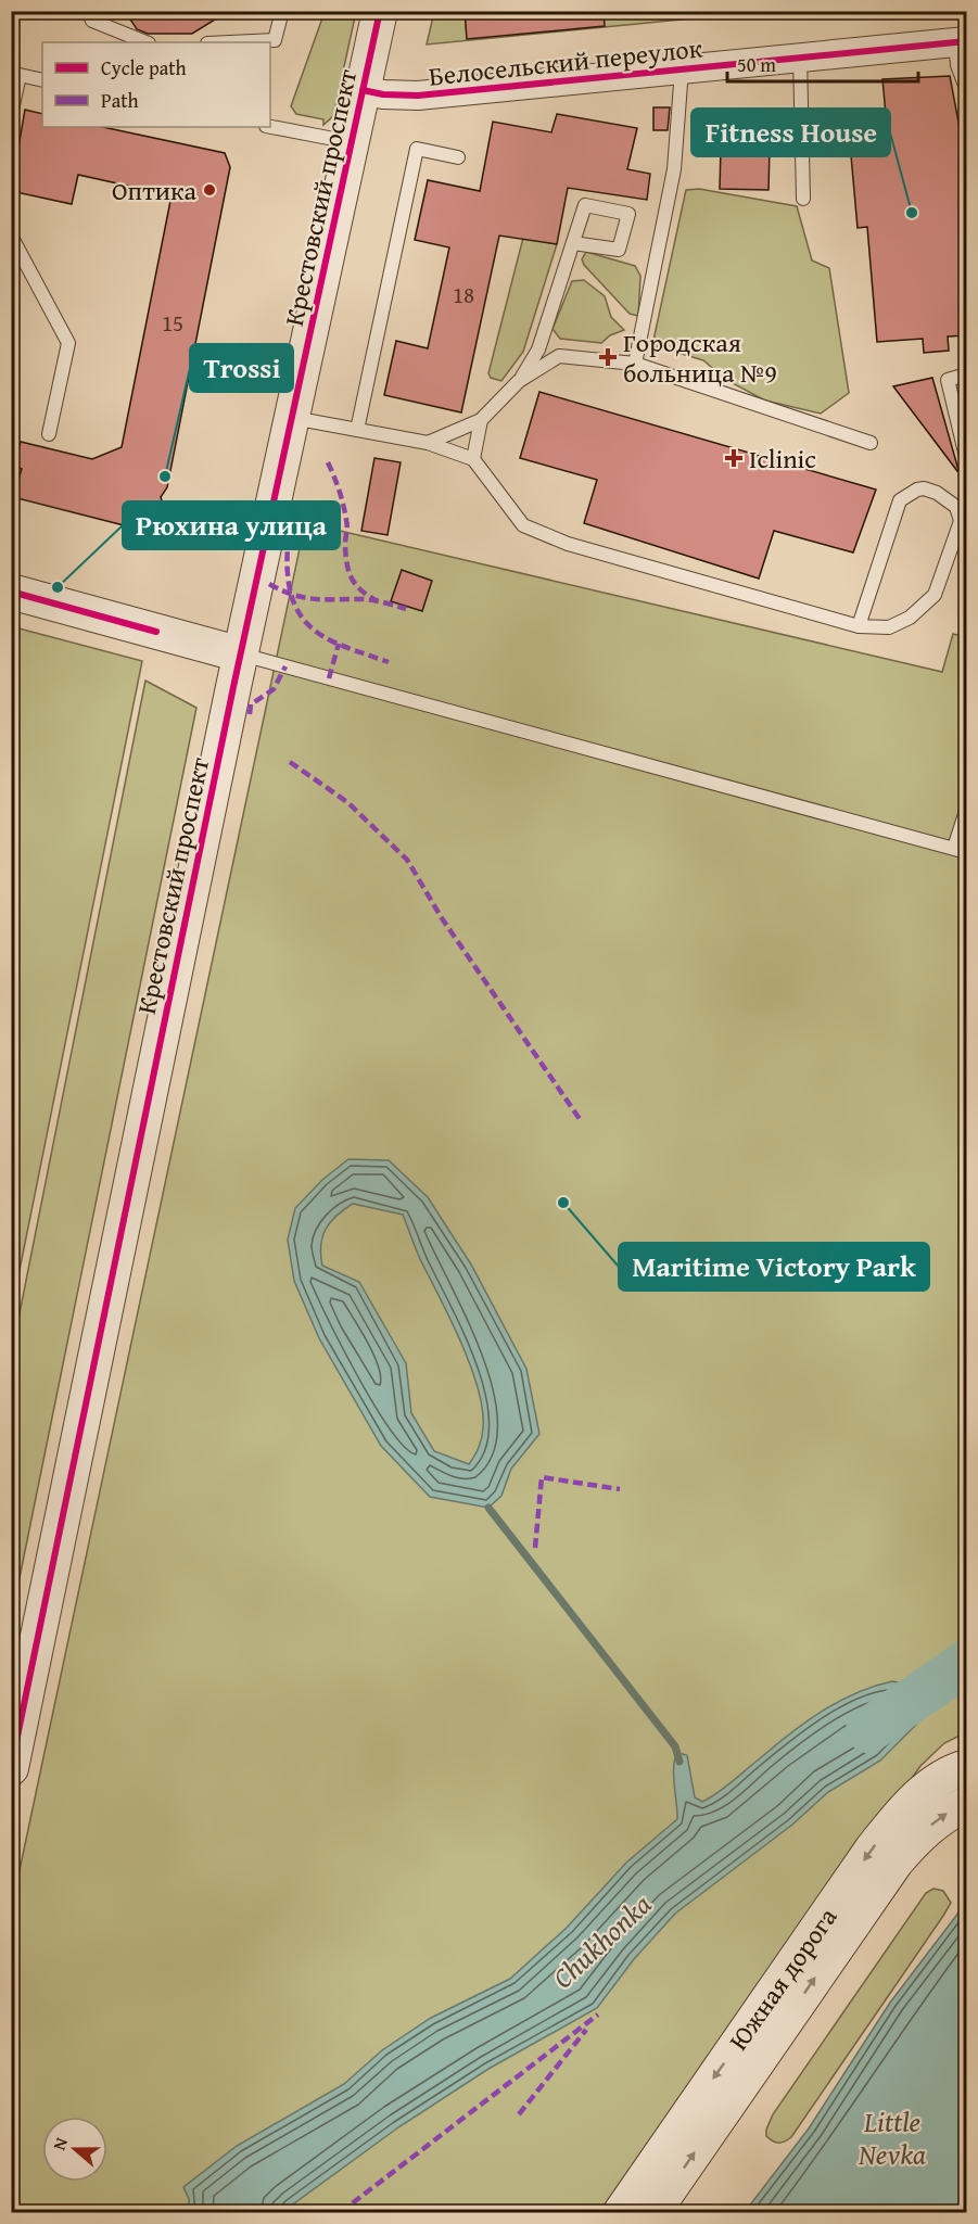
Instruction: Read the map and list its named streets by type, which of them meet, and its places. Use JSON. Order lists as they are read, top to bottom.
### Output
{
  "streets": {
    "street": ["Белосельский переулок", "Крестовский проспект", "Южная дорога"]
  },
  "crossings": [
    ["Белосельский переулок", "Крестовский проспект"]
  ],
  "water": ["Chukhonka", "Little Nevka"],
  "places": {
    "other": [
      "Оптика",
      "Fitness House",
      "Trossi",
      "Рюхина улица",
      "Maritime Victory Park"
    ],
    "health": ["Городская больница №9", "Iclinic"]
  },
  "house_numbers": ["18", "15"],
  "legend": ["Cycle path", "Path"],
  "scale_bar": "50 m",
  "north": "left"
}
